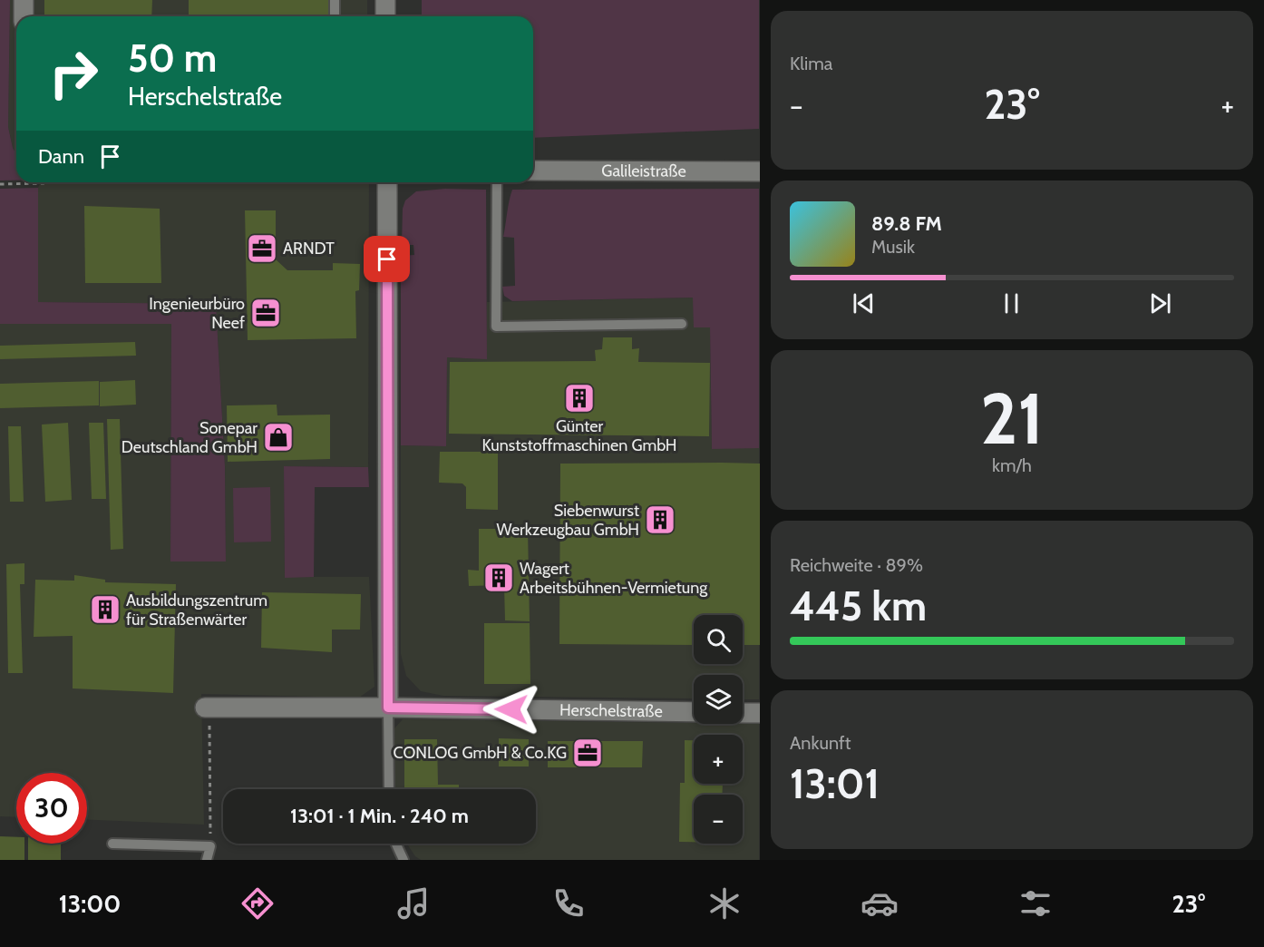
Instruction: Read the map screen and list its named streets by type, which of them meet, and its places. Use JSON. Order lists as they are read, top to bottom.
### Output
{
  "streets": {
    "street": ["Galileistraße", "Herschelstraße"]
  },
  "places": {
    "office": ["ARNDT", "Ingenieurbüro Neef", "CONLOG GmbH & Co.KG"],
    "building": [
      "Günter Kunststoffmaschinen GmbH",
      "Siebenwurst Werkzeugbau GmbH",
      "Wagert Arbeitsbühnen-Vermietung",
      "Ausbildungszentrum für Straßenwärter"
    ],
    "shop": ["Sonepar Deutschland GmbH"]
  },
  "page": {
    "tile": [
      "Klima",
      ["21", "km/h"],
      ["Reichweite · 89%", "445 km"],
      ["Ankunft", "13:01"]
    ],
    "turn": ["50 m", "Herschelstraße"],
    "heat": ["−", "23°", "+"],
    "then": "Dann",
    "song": ["89.8 FM", "Musik"],
    "map_buttons": ["+", "−"],
    "limit": "30",
    "trip": "13:01 · 1 Min. · 240 m",
    "tabs": ["13:00", "23°"]
  }
}
